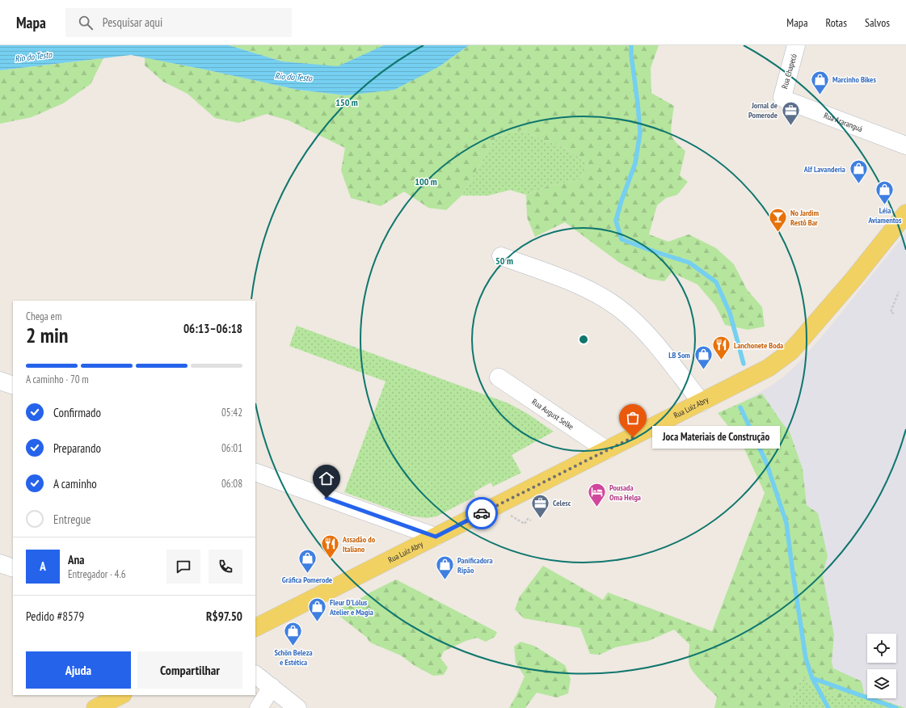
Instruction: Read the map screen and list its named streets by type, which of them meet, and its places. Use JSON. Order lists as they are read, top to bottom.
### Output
{
  "streets": {
    "main road": ["Rua Luiz Abry"],
    "street": ["Rua Chapecó", "Rua Araranguá", "Rua August Selke"]
  },
  "crossings": [
    ["Rua Chapecó", "Rua Araranguá"],
    ["Rua Luiz Abry", "Rua August Selke"]
  ],
  "water": ["Rio do Testo"],
  "places": {
    "shop": [
      "Marcinho Bikes",
      "Alf Lavanderia",
      "Léia Aviamentos",
      "LB Som",
      "Gráfica Pomerode",
      "Panificadora Ripão",
      "Fleur D'Lólus Atelier e Magia",
      "Schön Beleza e Estética"
    ],
    "office": ["Jornal de Pomerode", "Celesc"],
    "bar": ["No Jardim Restô Bar"],
    "restaurant": ["Lanchonete Boda", "Assadão do Italiano"],
    "other": ["Joca Materiais de Construção"],
    "hotel": ["Pousada Oma Helga"]
  },
  "page": {
    "header": "Mapa",
    "search": "Pesquisar aqui",
    "nav": ["Mapa", "Rotas", "Salvos"],
    "heading": ["2 min", "Chega em", "06:13–06:18"],
    "panel": [
      "Ana",
      "Entregador · 4.6",
      "Pedido #8579",
      "R$97.50"
    ],
    "bar": "A caminho · 70 m",
    "list": [
      ["Confirmado", "05:42"],
      ["Preparando", "06:01"],
      ["A caminho", "06:08"],
      "Entregue"
    ],
    "bubble": "Joca Materiais de Construção",
    "round": "A",
    "buttons": ["Ajuda", "Compartilhar"]
  },
  "rings": ["150 m", "100 m", "50 m"]
}
